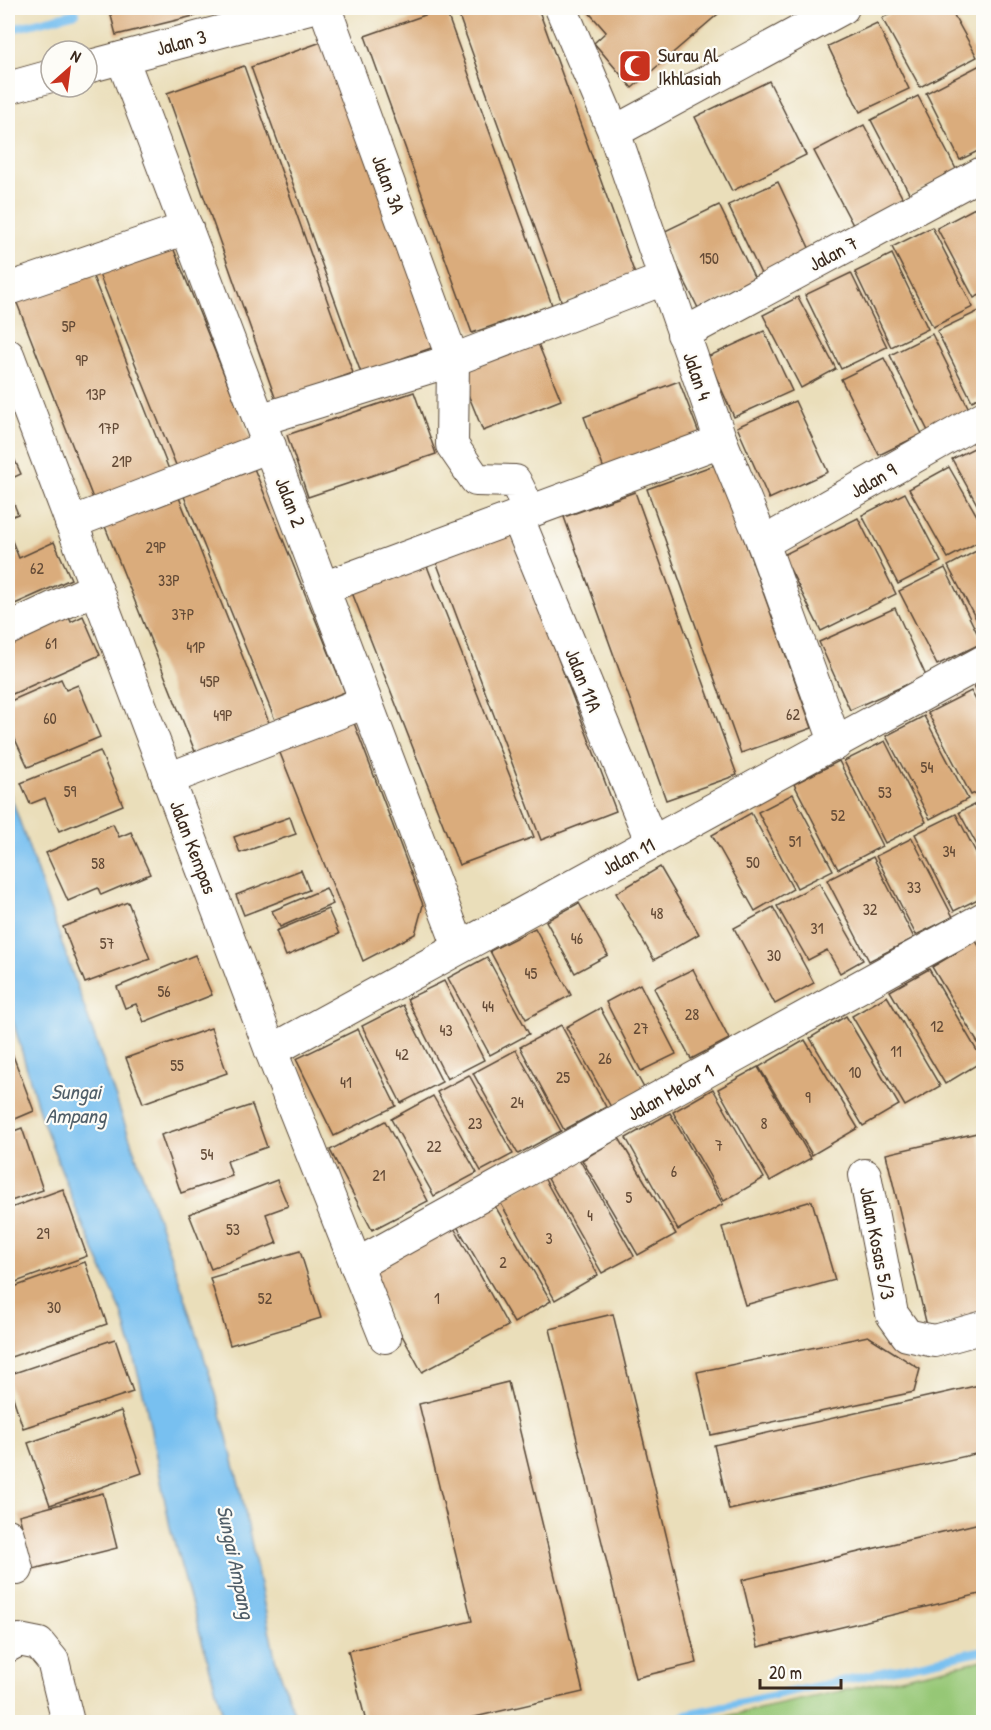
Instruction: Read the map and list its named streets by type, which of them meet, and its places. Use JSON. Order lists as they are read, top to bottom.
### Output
{
  "streets": {
    "street": [
      "Jalan 3",
      "Jalan 3A",
      "Jalan 7",
      "Jalan 4",
      "Jalan 9",
      "Jalan 2",
      "Jalan 11A",
      "Jalan Kempas",
      "Jalan 11",
      "Jalan Melor 1",
      "Jalan Kosas 5/3"
    ]
  },
  "crossings": [
    ["Jalan 3", "Jalan 2"],
    ["Jalan 3A", "Jalan 11A"],
    ["Jalan 7", "Jalan 4"],
    ["Jalan 4", "Jalan 9"],
    ["Jalan 4", "Jalan 11"],
    ["Jalan 2", "Jalan 11"],
    ["Jalan 11A", "Jalan 11"],
    ["Jalan Kempas", "Jalan 11"],
    ["Jalan Kempas", "Jalan Melor 1"]
  ],
  "water": ["Sungai Ampang"],
  "places": {
    "mosque": ["Surau Al Ikhlasiah"]
  },
  "house_numbers": [
    "150",
    "5P",
    "9P",
    "13P",
    "17P",
    "21P",
    "29P",
    "62",
    "33P",
    "37P",
    "61",
    "41P",
    "45P",
    "62",
    "49P",
    "60",
    "54",
    "59",
    "53",
    "52",
    "51",
    "34",
    "50",
    "58",
    "33",
    "32",
    "48",
    "31",
    "46",
    "57",
    "30",
    "45",
    "56",
    "44",
    "28",
    "12",
    "27",
    "43",
    "11",
    "42",
    "26",
    "55",
    "10",
    "25",
    "41",
    "9",
    "24",
    "23",
    "8",
    "7",
    "22",
    "54",
    "6",
    "21",
    "5",
    "4",
    "53",
    "29",
    "3",
    "2",
    "52",
    "1",
    "30"
  ],
  "scale_bar": "20 m",
  "north": "top right"
}
